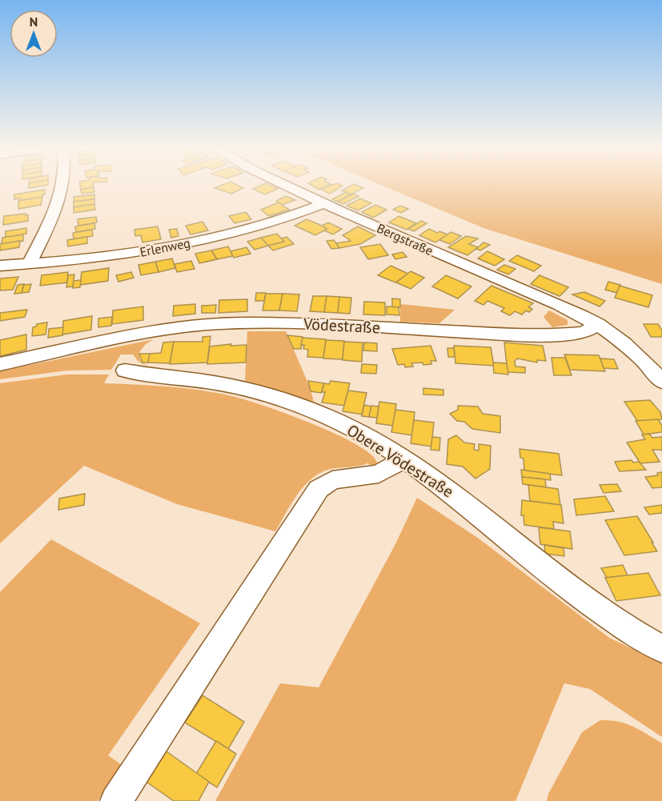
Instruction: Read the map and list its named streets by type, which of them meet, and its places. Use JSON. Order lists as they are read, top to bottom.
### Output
{
  "streets": {
    "street": [
      "Bergstraße",
      "Erlenweg",
      "Vödestraße",
      "Obere Vödestraße"
    ]
  },
  "crossings": [
    ["Bergstraße", "Erlenweg"],
    ["Bergstraße", "Vödestraße"]
  ],
  "north": "top"
}
